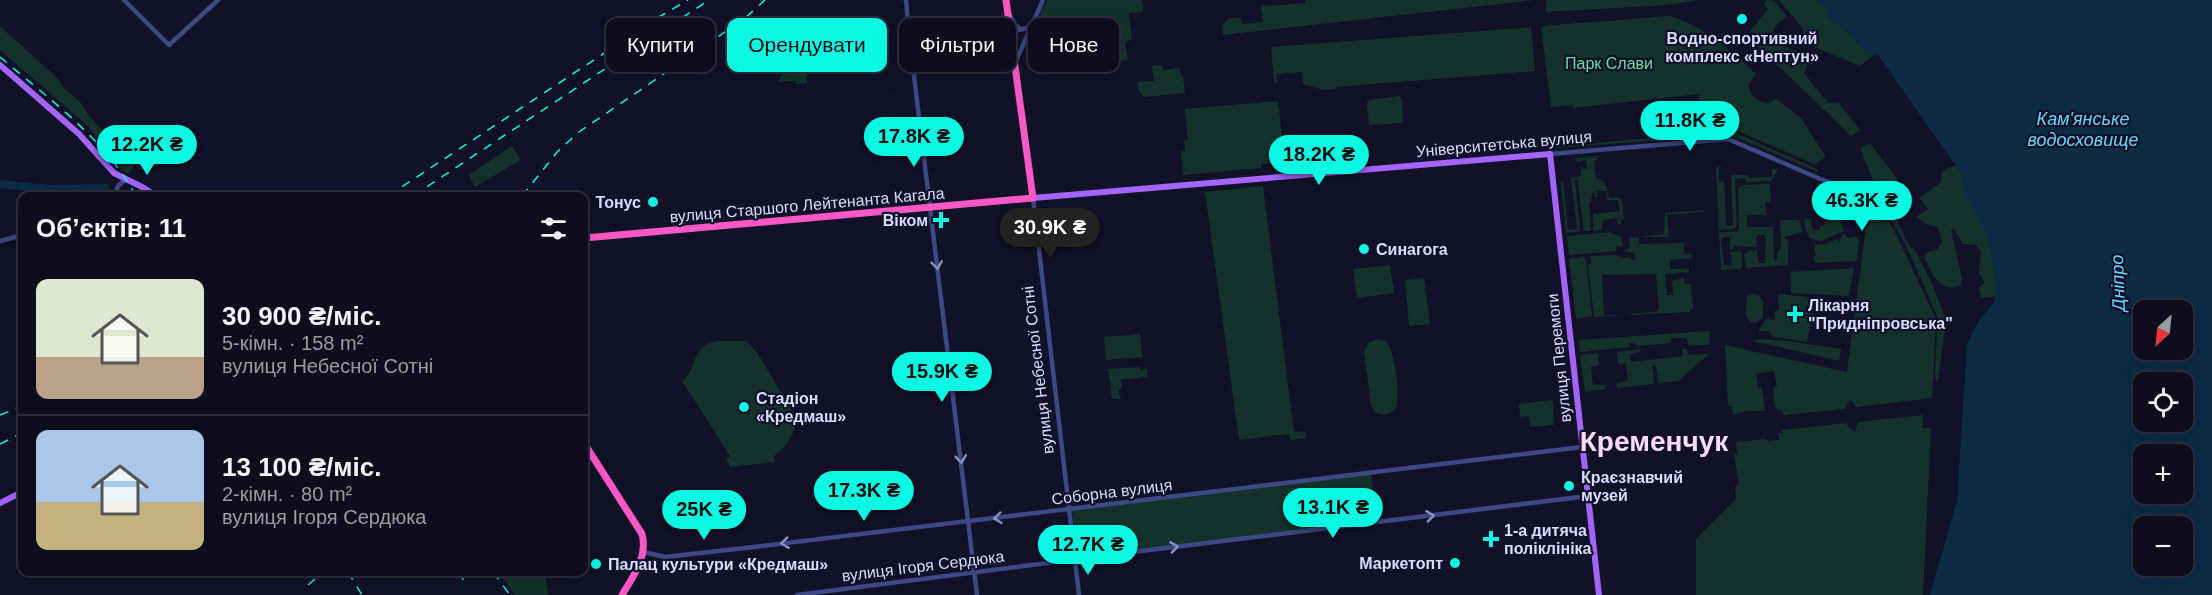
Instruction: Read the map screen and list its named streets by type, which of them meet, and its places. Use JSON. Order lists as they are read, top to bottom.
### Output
{
  "streets": {
    "highway": ["вулиця Старшого Лейтенанта Кагала", "вулиця Небесної Сотні"],
    "main road": ["Університетська вулиця", "вулиця Перемоги"],
    "street": ["Соборна вулиця", "вулиця Ігоря Сердюка"]
  },
  "crossings": [
    ["Університетська вулиця", "вулиця Старшого Лейтенанта Кагала"],
    ["Університетська вулиця", "вулиця Перемоги"],
    ["Університетська вулиця", "вулиця Небесної Сотні"],
    ["вулиця Старшого Лейтенанта Кагала", "вулиця Небесної Сотні"],
    ["вулиця Перемоги", "Соборна вулиця"],
    ["вулиця Перемоги", "вулиця Ігоря Сердюка"],
    ["вулиця Небесної Сотні", "Соборна вулиця"],
    ["вулиця Небесної Сотні", "вулиця Ігоря Сердюка"]
  ],
  "one_way": ["Соборна вулиця", "вулиця Ігоря Сердюка"],
  "districts": ["Кременчук"],
  "water": ["Кам'янське водосховище", "Дніпро"],
  "parks": ["Парк Слави"],
  "places": {
    "other": [
      "Водно-спортивний комплекс «Нептун»",
      "Тонус",
      "Синагога",
      "Стадіон «Кредмаш»",
      "Краєзнавчий музей",
      "Маркетопт",
      "Палац культури «Кредмаш»"
    ],
    "health": ["Віком", "Лікарня \"Придніпровська\"", "1-а дитяча поліклініка"]
  },
  "north": "bottom left",
  "page": {
    "chip": [
      "Купити",
      "Орендувати",
      "Фільтри",
      "Нове"
    ],
    "price": [
      "11.8K ₴",
      "17.8K ₴",
      "12.2K ₴",
      "18.2K ₴",
      "46.3K ₴",
      "30.9K ₴",
      "15.9K ₴",
      "17.3K ₴",
      "13.1K ₴",
      "25K ₴",
      "12.7K ₴"
    ],
    "heading": "Об’єктів: 11",
    "list": [
      {
        "name": "30 900 ₴/міс.",
        "note": "5-кімн. · 158 m² · вулиця Небесної Сотні"
      },
      {
        "name": "13 100 ₴/міс.",
        "note": "2-кімн. · 80 m² · вулиця Ігоря Сердюка"
      }
    ],
    "map_buttons": ["+", "−"]
  }
}
